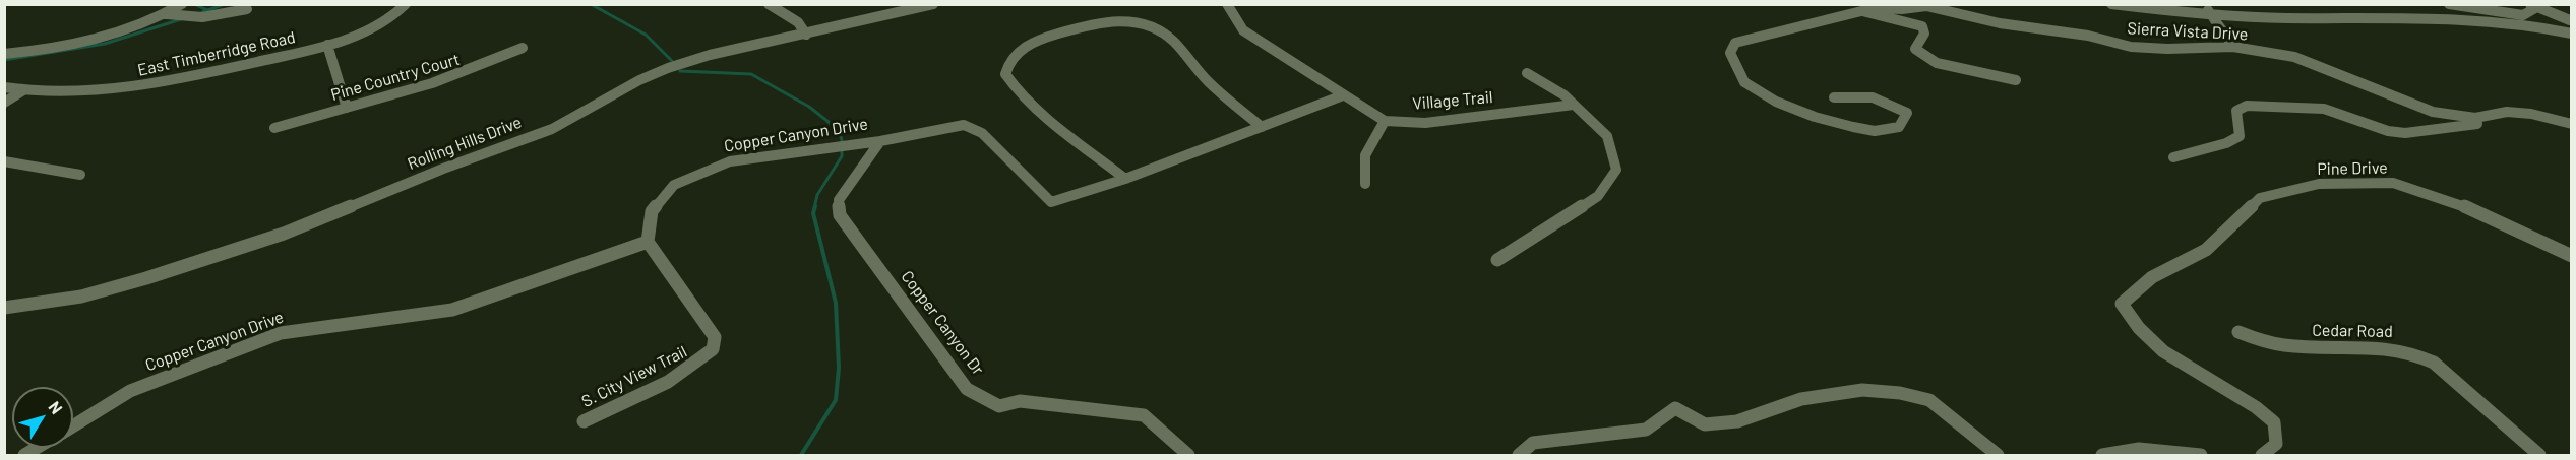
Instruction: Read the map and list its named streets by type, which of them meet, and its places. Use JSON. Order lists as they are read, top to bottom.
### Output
{
  "streets": {
    "street": [
      "Sierra Vista Drive",
      "East Timberridge Road",
      "Pine Country Court",
      "Village Trail",
      "Copper Canyon Drive",
      "Rolling Hills Drive",
      "Pine Drive",
      "Copper Canyon Dr",
      "Cedar Road",
      "S. City View Trail"
    ]
  },
  "crossings": [
    ["Village Trail", "Copper Canyon Drive"],
    ["Copper Canyon Drive", "Copper Canyon Dr"],
    ["Copper Canyon Drive", "S. City View Trail"]
  ],
  "north": "top right"
}
